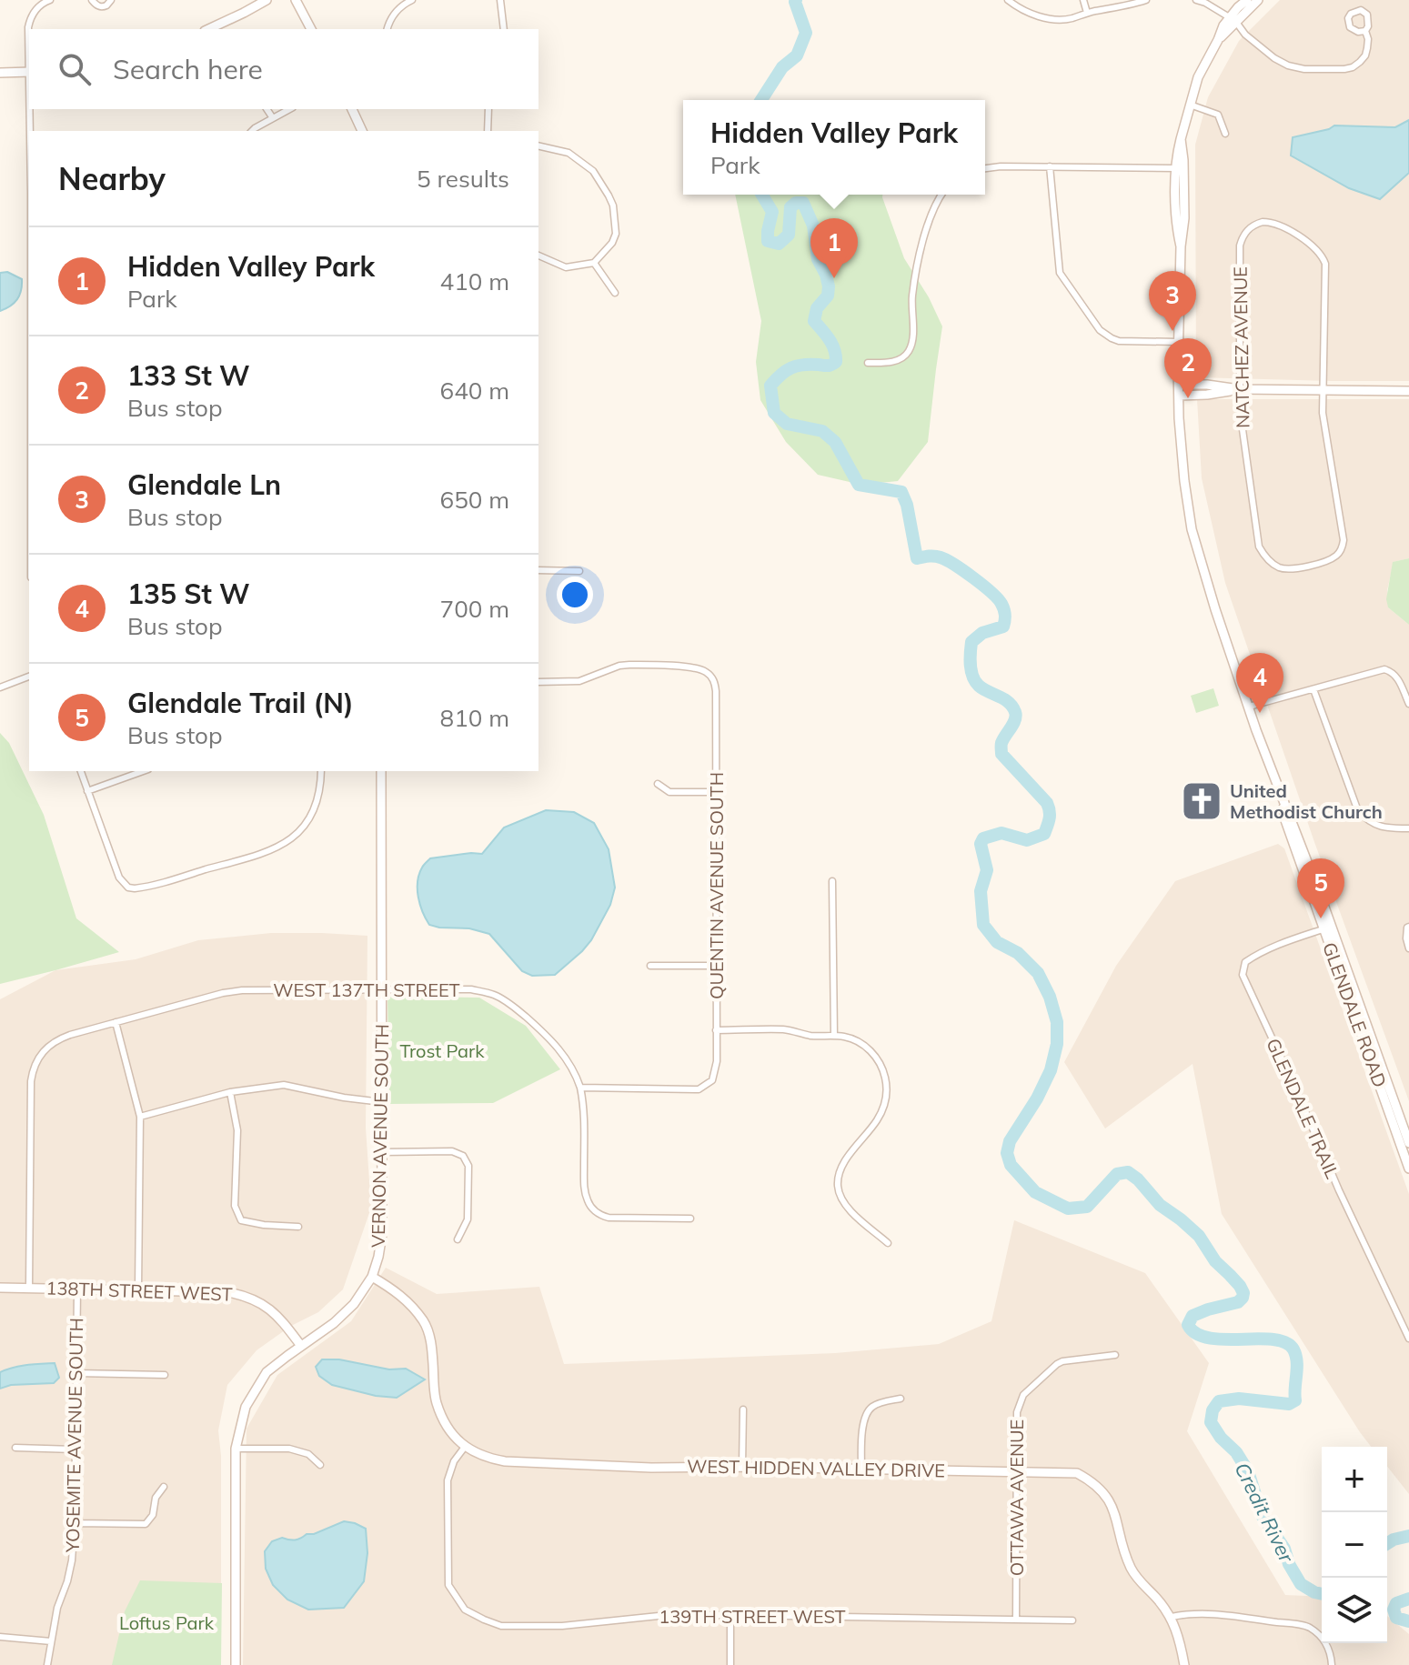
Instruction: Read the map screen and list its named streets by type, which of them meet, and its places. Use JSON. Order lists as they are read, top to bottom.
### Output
{
  "streets": {
    "street": [
      "NATCHEZ AVENUE",
      "QUENTIN AVENUE SOUTH",
      "WEST 137TH STREET",
      "GLENDALE ROAD",
      "GLENDALE TRAIL",
      "VERNON AVENUE SOUTH",
      "138TH STREET WEST",
      "YOSEMITE AVENUE SOUTH",
      "WEST HIDDEN VALLEY DRIVE",
      "OTTAWA AVENUE",
      "139TH STREET WEST"
    ]
  },
  "crossings": [
    ["QUENTIN AVENUE SOUTH", "WEST 137TH STREET"],
    ["WEST 137TH STREET", "VERNON AVENUE SOUTH"],
    ["WEST 137TH STREET", "138TH STREET WEST"],
    ["GLENDALE ROAD", "GLENDALE TRAIL"],
    ["VERNON AVENUE SOUTH", "138TH STREET WEST"],
    ["138TH STREET WEST", "YOSEMITE AVENUE SOUTH"],
    ["WEST HIDDEN VALLEY DRIVE", "OTTAWA AVENUE"],
    ["WEST HIDDEN VALLEY DRIVE", "139TH STREET WEST"],
    ["OTTAWA AVENUE", "139TH STREET WEST"]
  ],
  "water": ["Credit River"],
  "parks": ["Trost Park", "Loftus Park"],
  "places": {
    "church": ["United Methodist Church"]
  },
  "page": {
    "search": "Search here",
    "popup": ["Hidden Valley Park", "Park"],
    "heading": ["Nearby", "5 results"],
    "pins": [
      "1",
      "3",
      "2",
      "4",
      "5"
    ],
    "list": [
      {
        "mark": "1",
        "name": "Hidden Valley Park",
        "note": "Park",
        "value": "410 m"
      },
      {
        "mark": "2",
        "name": "133 St W",
        "note": "Bus stop",
        "value": "640 m"
      },
      {
        "mark": "3",
        "name": "Glendale Ln",
        "note": "Bus stop",
        "value": "650 m"
      },
      {
        "mark": "4",
        "name": "135 St W",
        "note": "Bus stop",
        "value": "700 m"
      },
      {
        "mark": "5",
        "name": "Glendale Trail (N)",
        "note": "Bus stop",
        "value": "810 m"
      }
    ],
    "map_buttons": ["+", "−"]
  }
}
